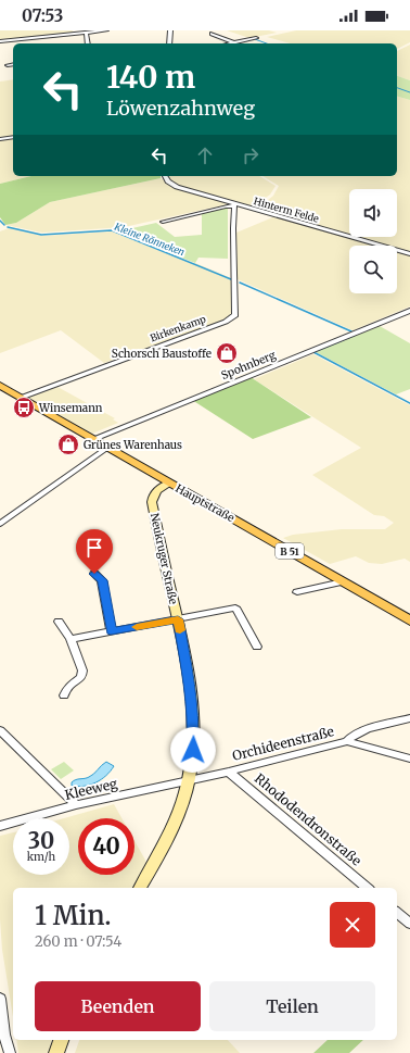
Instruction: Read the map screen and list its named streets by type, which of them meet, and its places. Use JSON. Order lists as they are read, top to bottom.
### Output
{
  "streets": {
    "main road": ["Hauptstraße", "B 51"],
    "street": [
      "Hinterm Felde",
      "Birkenkamp",
      "Spohnberg",
      "Neukruger Straße",
      "Orchideenstraße",
      "Kleeweg",
      "Rhododendronstraße"
    ]
  },
  "crossings": [
    ["Hinterm Felde", "Birkenkamp"],
    ["Birkenkamp", "Hauptstraße"],
    ["Spohnberg", "Hauptstraße"],
    ["Hauptstraße", "Neukruger Straße"],
    ["Neukruger Straße", "Orchideenstraße"],
    ["Neukruger Straße", "Kleeweg"],
    ["Orchideenstraße", "Kleeweg"],
    ["Orchideenstraße", "Rhododendronstraße"]
  ],
  "water": ["Kleine Rönneken"],
  "places": {
    "shop": ["Schorsch Baustoffe", "Grünes Warenhaus"],
    "bus stop": ["Winsemann"]
  },
  "page": {
    "status": "07:53",
    "turn": ["140 m", "Löwenzahnweg"],
    "speed": "30 km/h",
    "limit": "40",
    "heading": ["1 Min.", "260 m · 07:54"],
    "buttons": ["Beenden", "Teilen"]
  }
}
